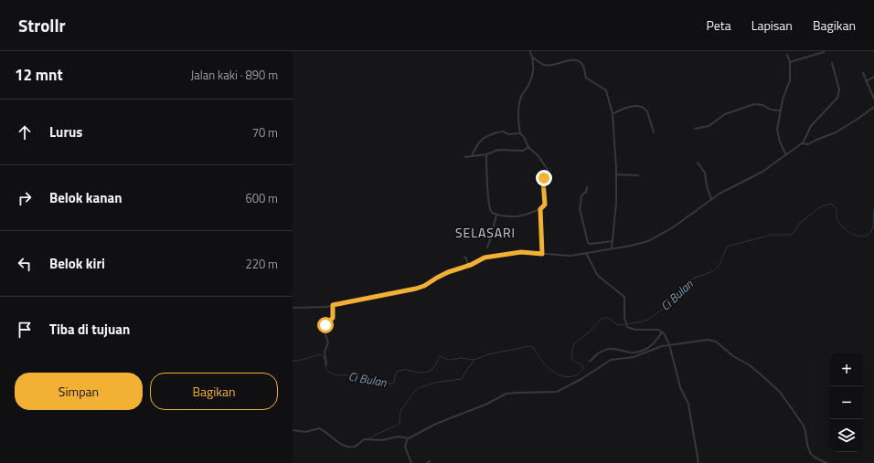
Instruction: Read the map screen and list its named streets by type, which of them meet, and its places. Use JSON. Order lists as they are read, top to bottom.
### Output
{
  "districts": ["SELASARI"],
  "water": ["Ci Bulan"],
  "page": {
    "header": "Strollr",
    "nav": ["Peta", "Lapisan", "Bagikan"],
    "heading": ["12 mnt", "Jalan kaki · 890 m"],
    "list": [
      ["Lurus", "70 m"],
      ["Belok kanan", "600 m"],
      ["Belok kiri", "220 m"],
      "Tiba di tujuan"
    ],
    "map_buttons": ["+", "−"],
    "buttons": ["Simpan", "Bagikan"]
  }
}
